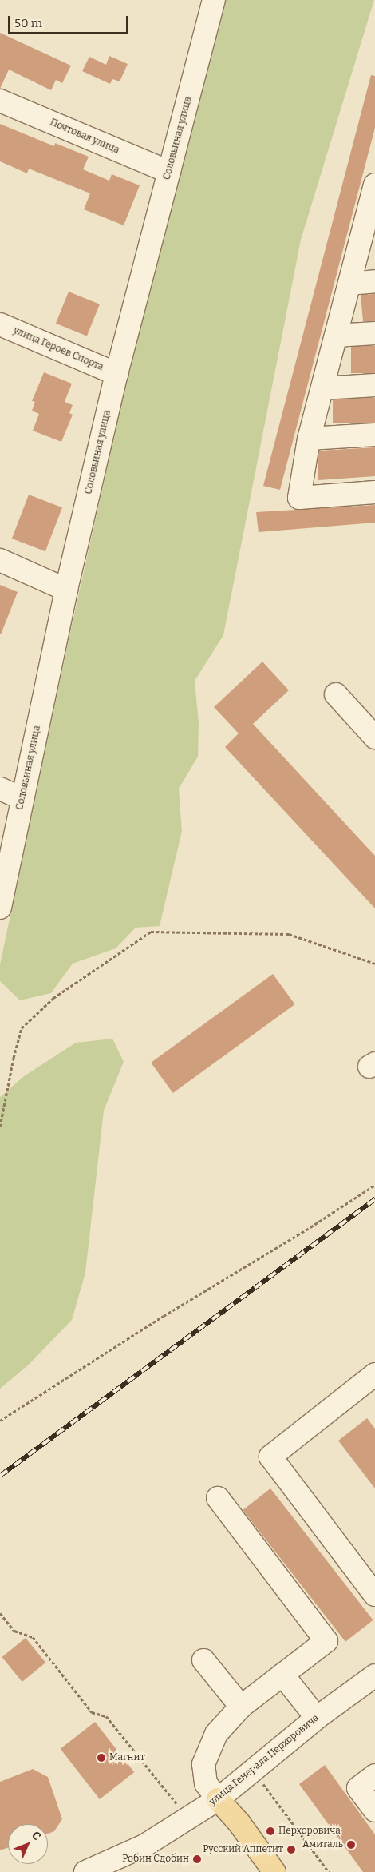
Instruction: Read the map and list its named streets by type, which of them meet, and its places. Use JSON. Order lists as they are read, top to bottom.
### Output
{
  "streets": {
    "street": [
      "Почтовая улица",
      "Соловьиная улица",
      "улица Героев Спорта",
      "улица Генерала Перхоровича"
    ]
  },
  "crossings": [
    ["Почтовая улица", "Соловьиная улица"],
    ["Соловьиная улица", "улица Героев Спорта"]
  ],
  "places": [
    "Магнит",
    "Перхоровича",
    "Амиталь",
    "Русский Аппетит",
    "Робин Сдобин"
  ],
  "scale_bar": "50 m",
  "north": "top right"
}
